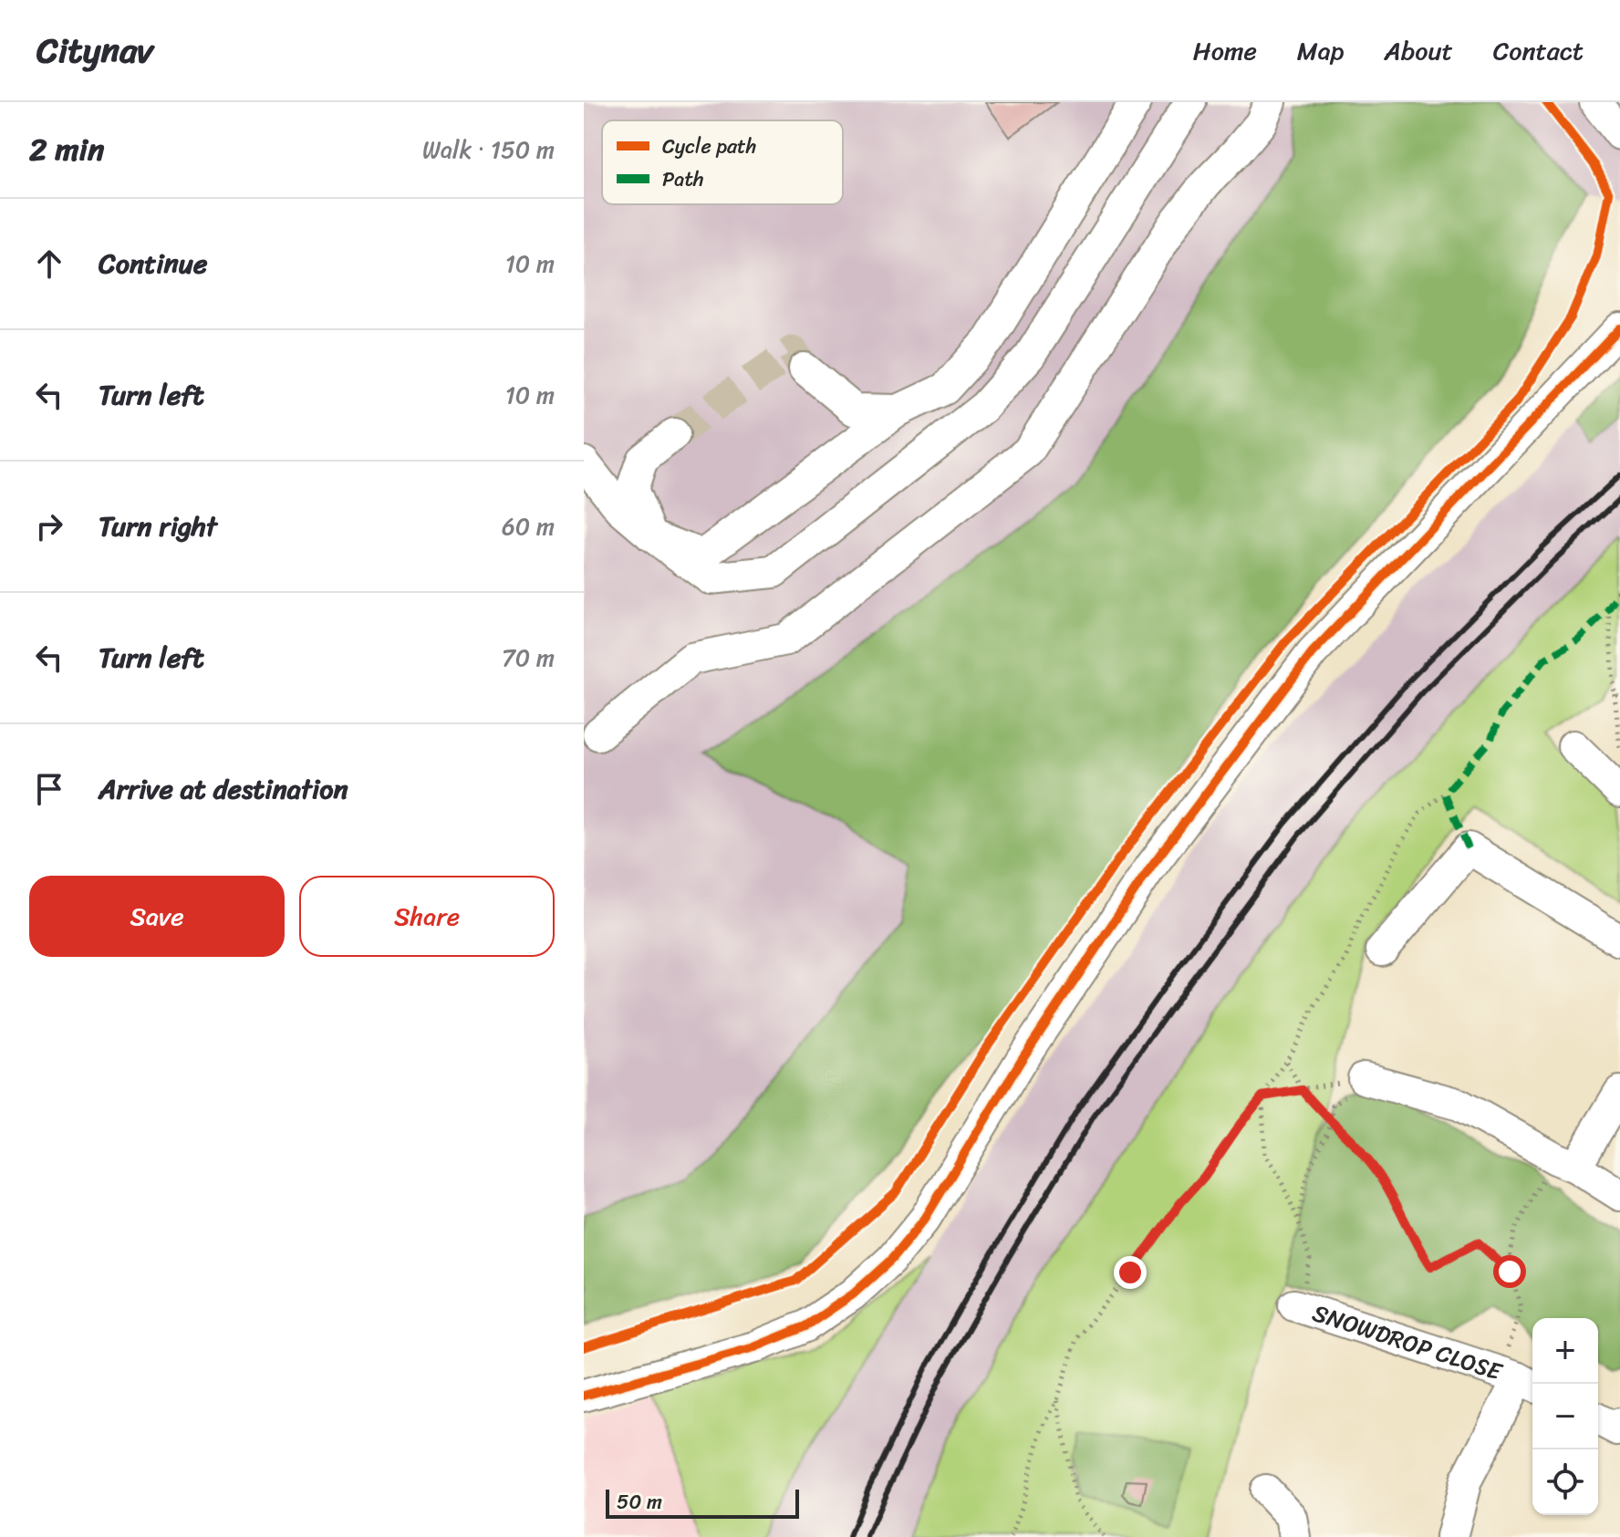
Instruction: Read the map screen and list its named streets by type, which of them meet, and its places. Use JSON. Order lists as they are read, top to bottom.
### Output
{
  "streets": {
    "street": ["SNOWDROP CLOSE"]
  },
  "legend": ["Cycle path", "Path"],
  "scale_bar": "50 m",
  "page": {
    "header": "Citynav",
    "nav": [
      "Home",
      "Map",
      "About",
      "Contact"
    ],
    "heading": ["2 min", "Walk · 150 m"],
    "list": [
      ["Continue", "10 m"],
      ["Turn left", "10 m"],
      ["Turn right", "60 m"],
      ["Turn left", "70 m"],
      "Arrive at destination"
    ],
    "buttons": ["Save", "Share"],
    "map_buttons": ["+", "−"],
    "scale": "50 m"
  }
}
